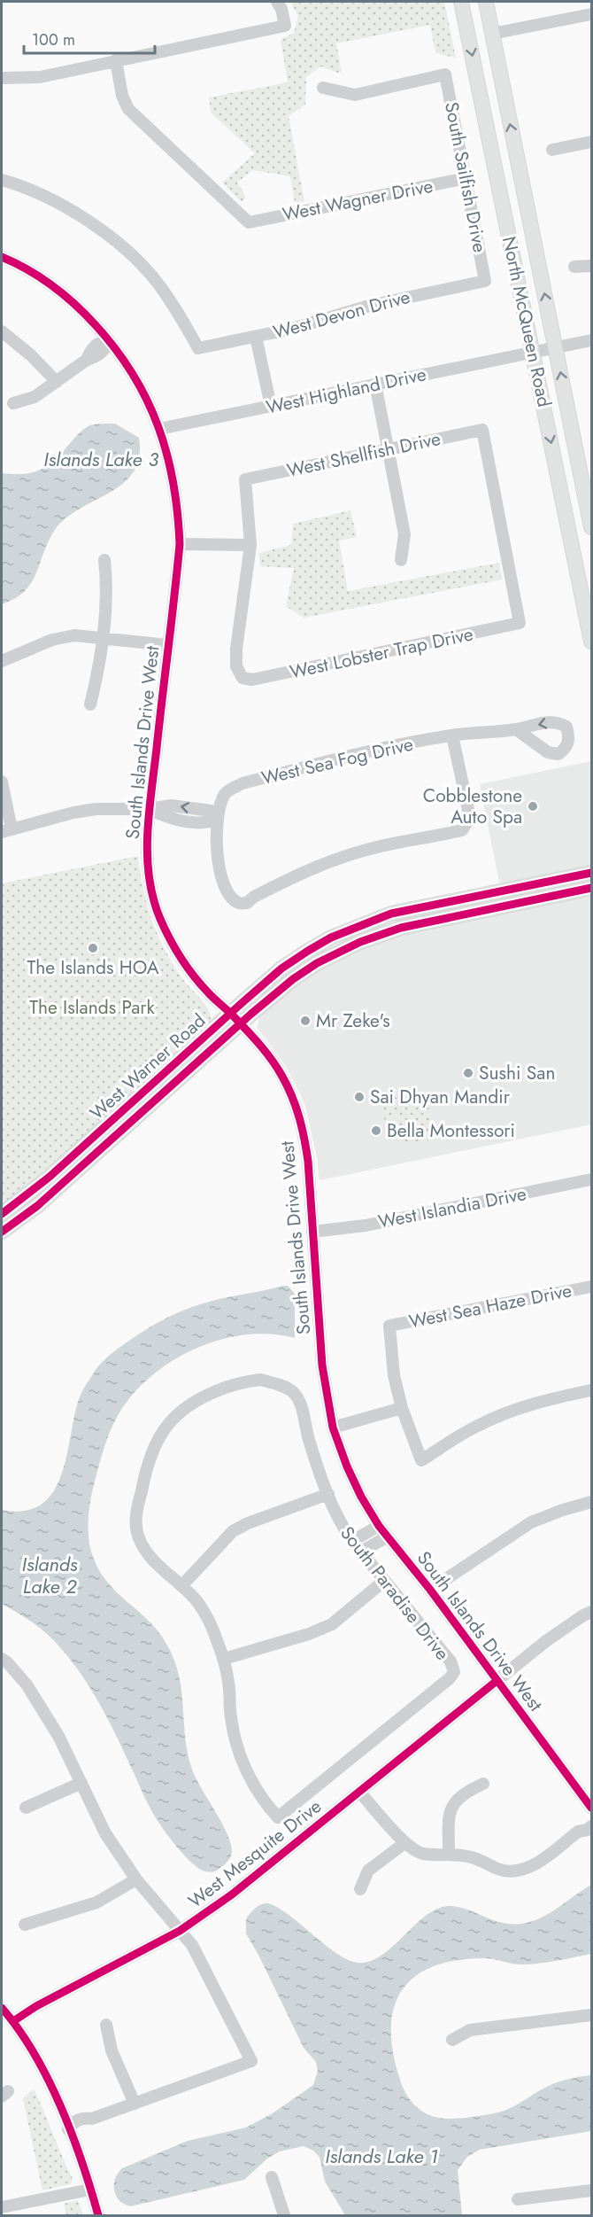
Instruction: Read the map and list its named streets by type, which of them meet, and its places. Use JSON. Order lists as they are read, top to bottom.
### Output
{
  "streets": {
    "main road": ["North McQueen Road", "West Warner Road"],
    "street": [
      "South Sailfish Drive",
      "West Wagner Drive",
      "West Devon Drive",
      "West Highland Drive",
      "West Shellfish Drive",
      "West Lobster Trap Drive",
      "South Islands Drive West",
      "West Sea Fog Drive",
      "West Islandia Drive",
      "West Sea Haze Drive",
      "South Paradise Drive",
      "West Mesquite Drive"
    ]
  },
  "crossings": [
    ["South Sailfish Drive", "West Wagner Drive"],
    ["South Sailfish Drive", "West Devon Drive"],
    ["North McQueen Road", "West Highland Drive"],
    ["West Highland Drive", "South Islands Drive West"],
    ["West Shellfish Drive", "West Lobster Trap Drive"],
    ["South Islands Drive West", "West Warner Road"],
    ["South Islands Drive West", "West Islandia Drive"],
    ["South Islands Drive West", "West Mesquite Drive"]
  ],
  "water": ["Islands Lake 3", "Islands Lake 2", "Islands Lake 1"],
  "parks": ["The Islands Park"],
  "places": [
    "Cobblestone Auto Spa",
    "The Islands HOA",
    "Mr Zeke's",
    "Sushi San",
    "Sai Dhyan Mandir",
    "Bella Montessori"
  ],
  "scale_bar": "100 m"
}
